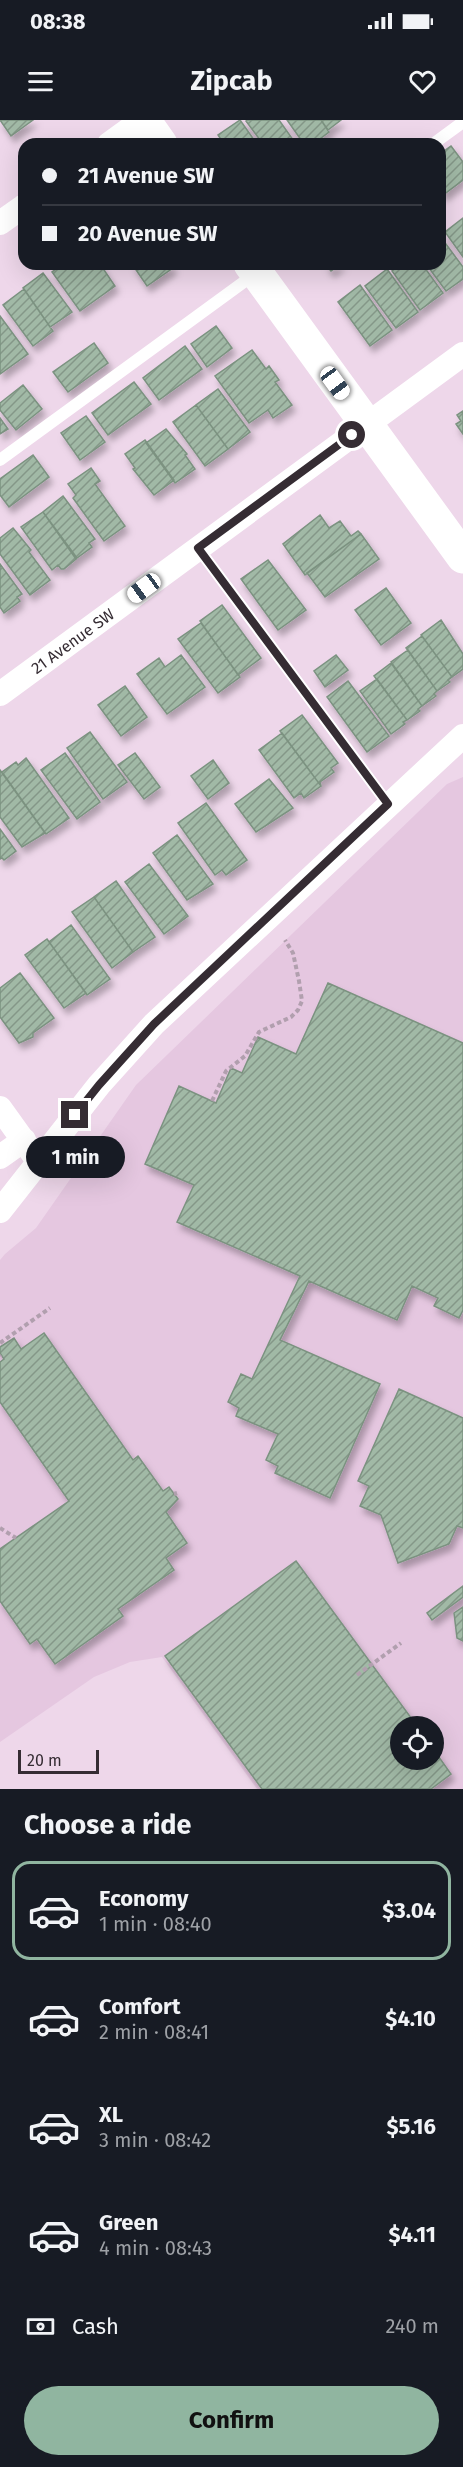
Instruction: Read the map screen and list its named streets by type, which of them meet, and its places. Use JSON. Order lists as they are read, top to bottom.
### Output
{
  "streets": {
    "street": ["21 Avenue SW"]
  },
  "scale_bar": "20 m",
  "page": {
    "status": "08:38",
    "header": "Zipcab",
    "banner": ["21 Avenue SW", "20 Avenue SW"],
    "bubble": "1 min",
    "scale": "20 m",
    "heading": "Choose a ride",
    "list": [
      {
        "name": "Economy",
        "note": "1 min · 08:40",
        "value": "$3.04"
      },
      {
        "name": "Comfort",
        "note": "2 min · 08:41",
        "value": "$4.10"
      },
      {
        "name": "XL",
        "note": "3 min · 08:42",
        "value": "$5.16"
      },
      {
        "name": "Green",
        "note": "4 min · 08:43",
        "value": "$4.11"
      }
    ],
    "pay": ["Cash", "240 m"],
    "buttons": "Confirm"
  }
}
